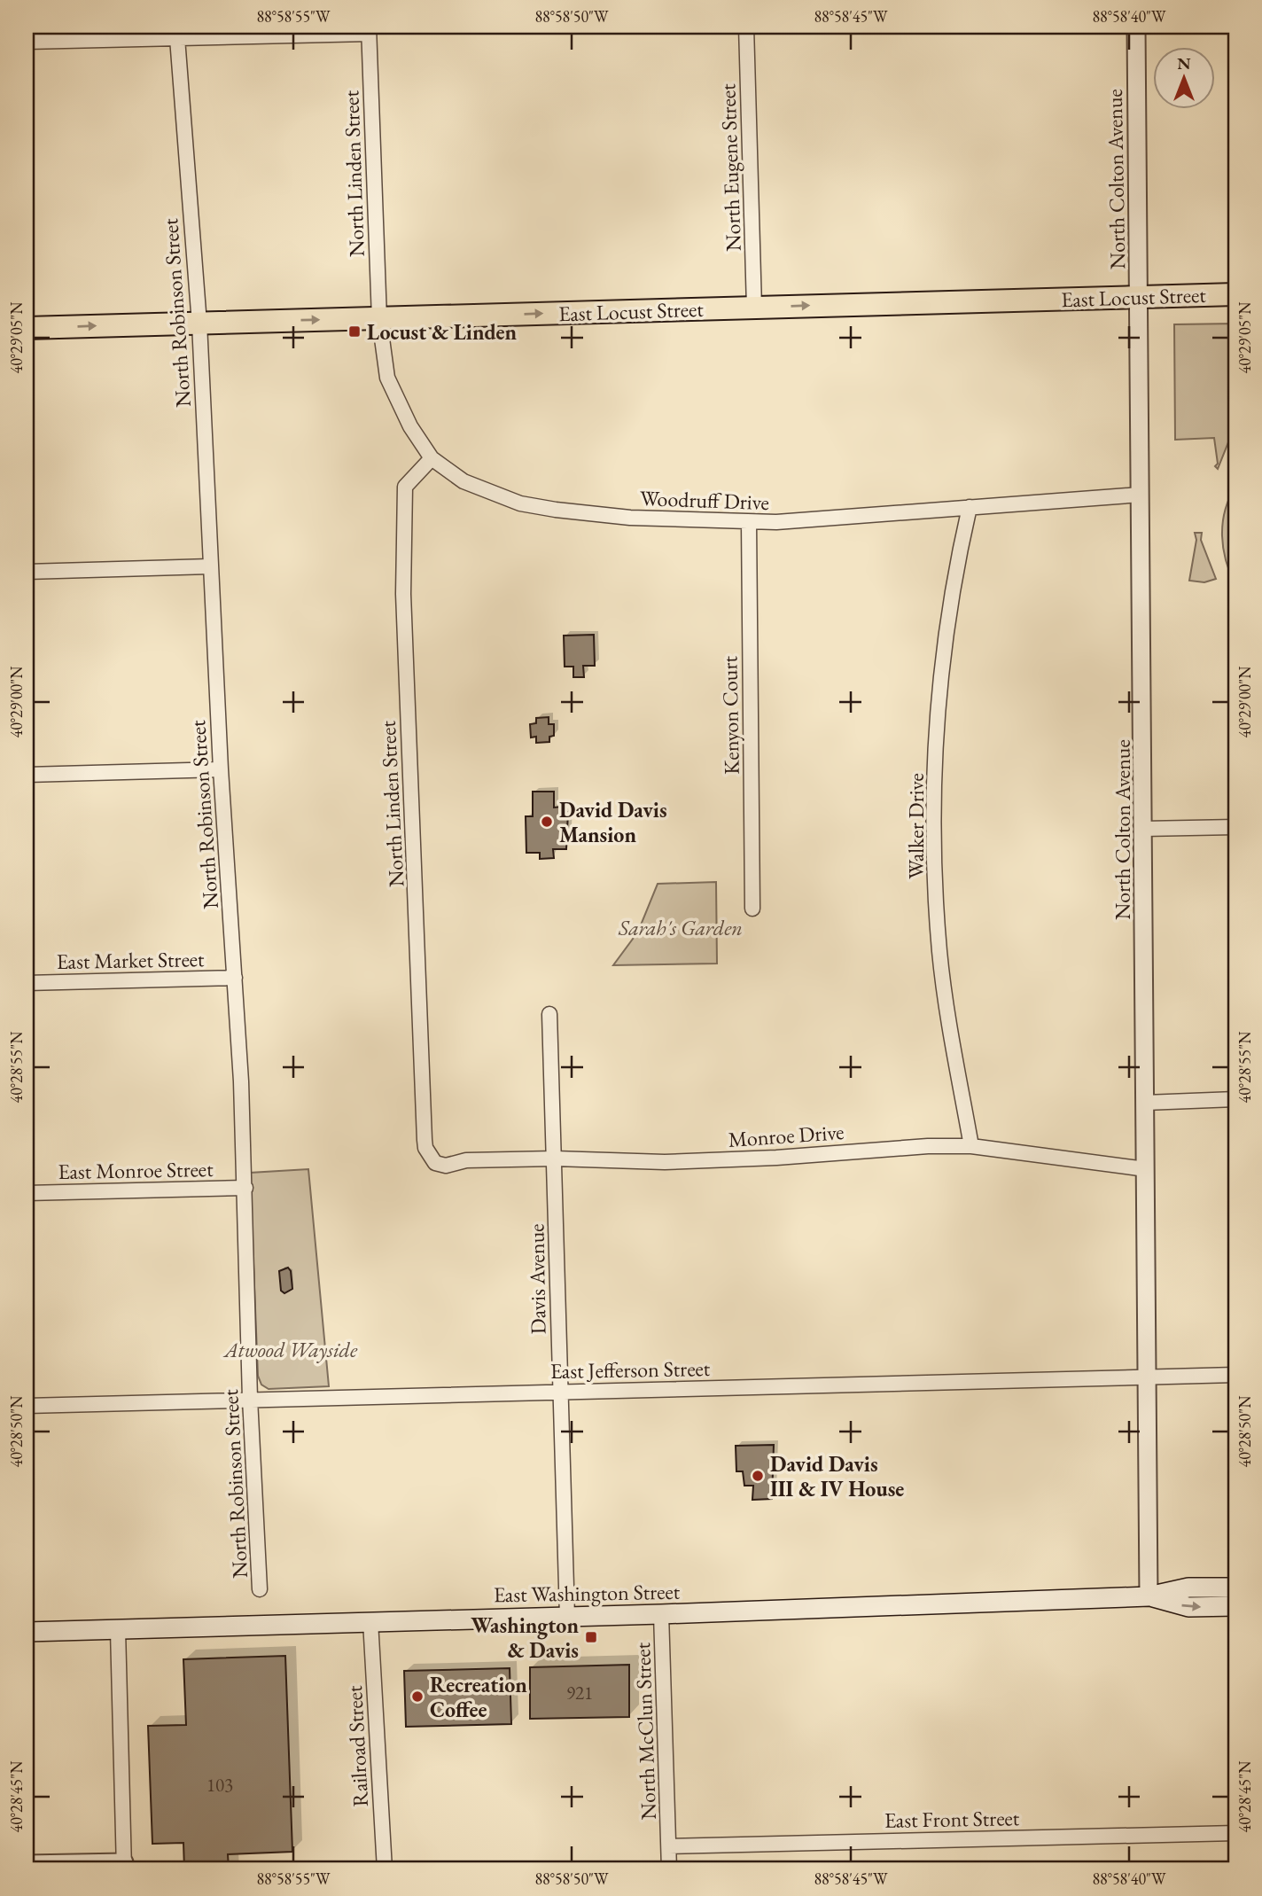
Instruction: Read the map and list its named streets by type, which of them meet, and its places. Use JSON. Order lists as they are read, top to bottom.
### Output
{
  "streets": {
    "main road": ["East Locust Street", "East Washington Street"],
    "street": [
      "North Eugene Street",
      "North Linden Street",
      "North Colton Avenue",
      "North Robinson Street",
      "Woodruff Drive",
      "Kenyon Court",
      "Walker Drive",
      "East Market Street",
      "Monroe Drive",
      "East Monroe Street",
      "Davis Avenue",
      "East Jefferson Street",
      "North McClun Street",
      "Railroad Street",
      "East Front Street"
    ]
  },
  "crossings": [
    ["North Eugene Street", "East Locust Street"],
    ["North Linden Street", "East Locust Street"],
    ["North Linden Street", "Woodruff Drive"],
    ["North Linden Street", "Monroe Drive"],
    ["North Colton Avenue", "East Locust Street"],
    ["North Colton Avenue", "Woodruff Drive"],
    ["North Colton Avenue", "Monroe Drive"],
    ["North Colton Avenue", "East Jefferson Street"],
    ["North Colton Avenue", "East Washington Street"],
    ["East Locust Street", "North Robinson Street"],
    ["East Locust Street", "Woodruff Drive"],
    ["North Robinson Street", "East Market Street"],
    ["North Robinson Street", "East Monroe Street"],
    ["North Robinson Street", "East Jefferson Street"],
    ["Woodruff Drive", "Kenyon Court"],
    ["Woodruff Drive", "Walker Drive"],
    ["Walker Drive", "Monroe Drive"],
    ["Monroe Drive", "Davis Avenue"],
    ["Davis Avenue", "East Jefferson Street"],
    ["Davis Avenue", "East Washington Street"],
    ["East Washington Street", "North McClun Street"],
    ["East Washington Street", "Railroad Street"],
    ["North McClun Street", "East Front Street"]
  ],
  "one_way": ["East Locust Street"],
  "parks": ["Sarah's Garden", "Atwood Wayside"],
  "places": {
    "transit": ["Locust & Linden", "Washington & Davis"],
    "other": ["David Davis Mansion", "David Davis III & IV House", "Recreation Coffee"]
  },
  "house_numbers": ["921", "103"],
  "north": "top",
  "coordinates": [
    "88°58'55\"W",
    "88°58'50\"W",
    "88°58'45\"W",
    "88°58'40\"W",
    "40°29'05\"N",
    "40°29'00\"N",
    "40°28'55\"N",
    "40°28'50\"N",
    "40°28'45\"N"
  ]
}
